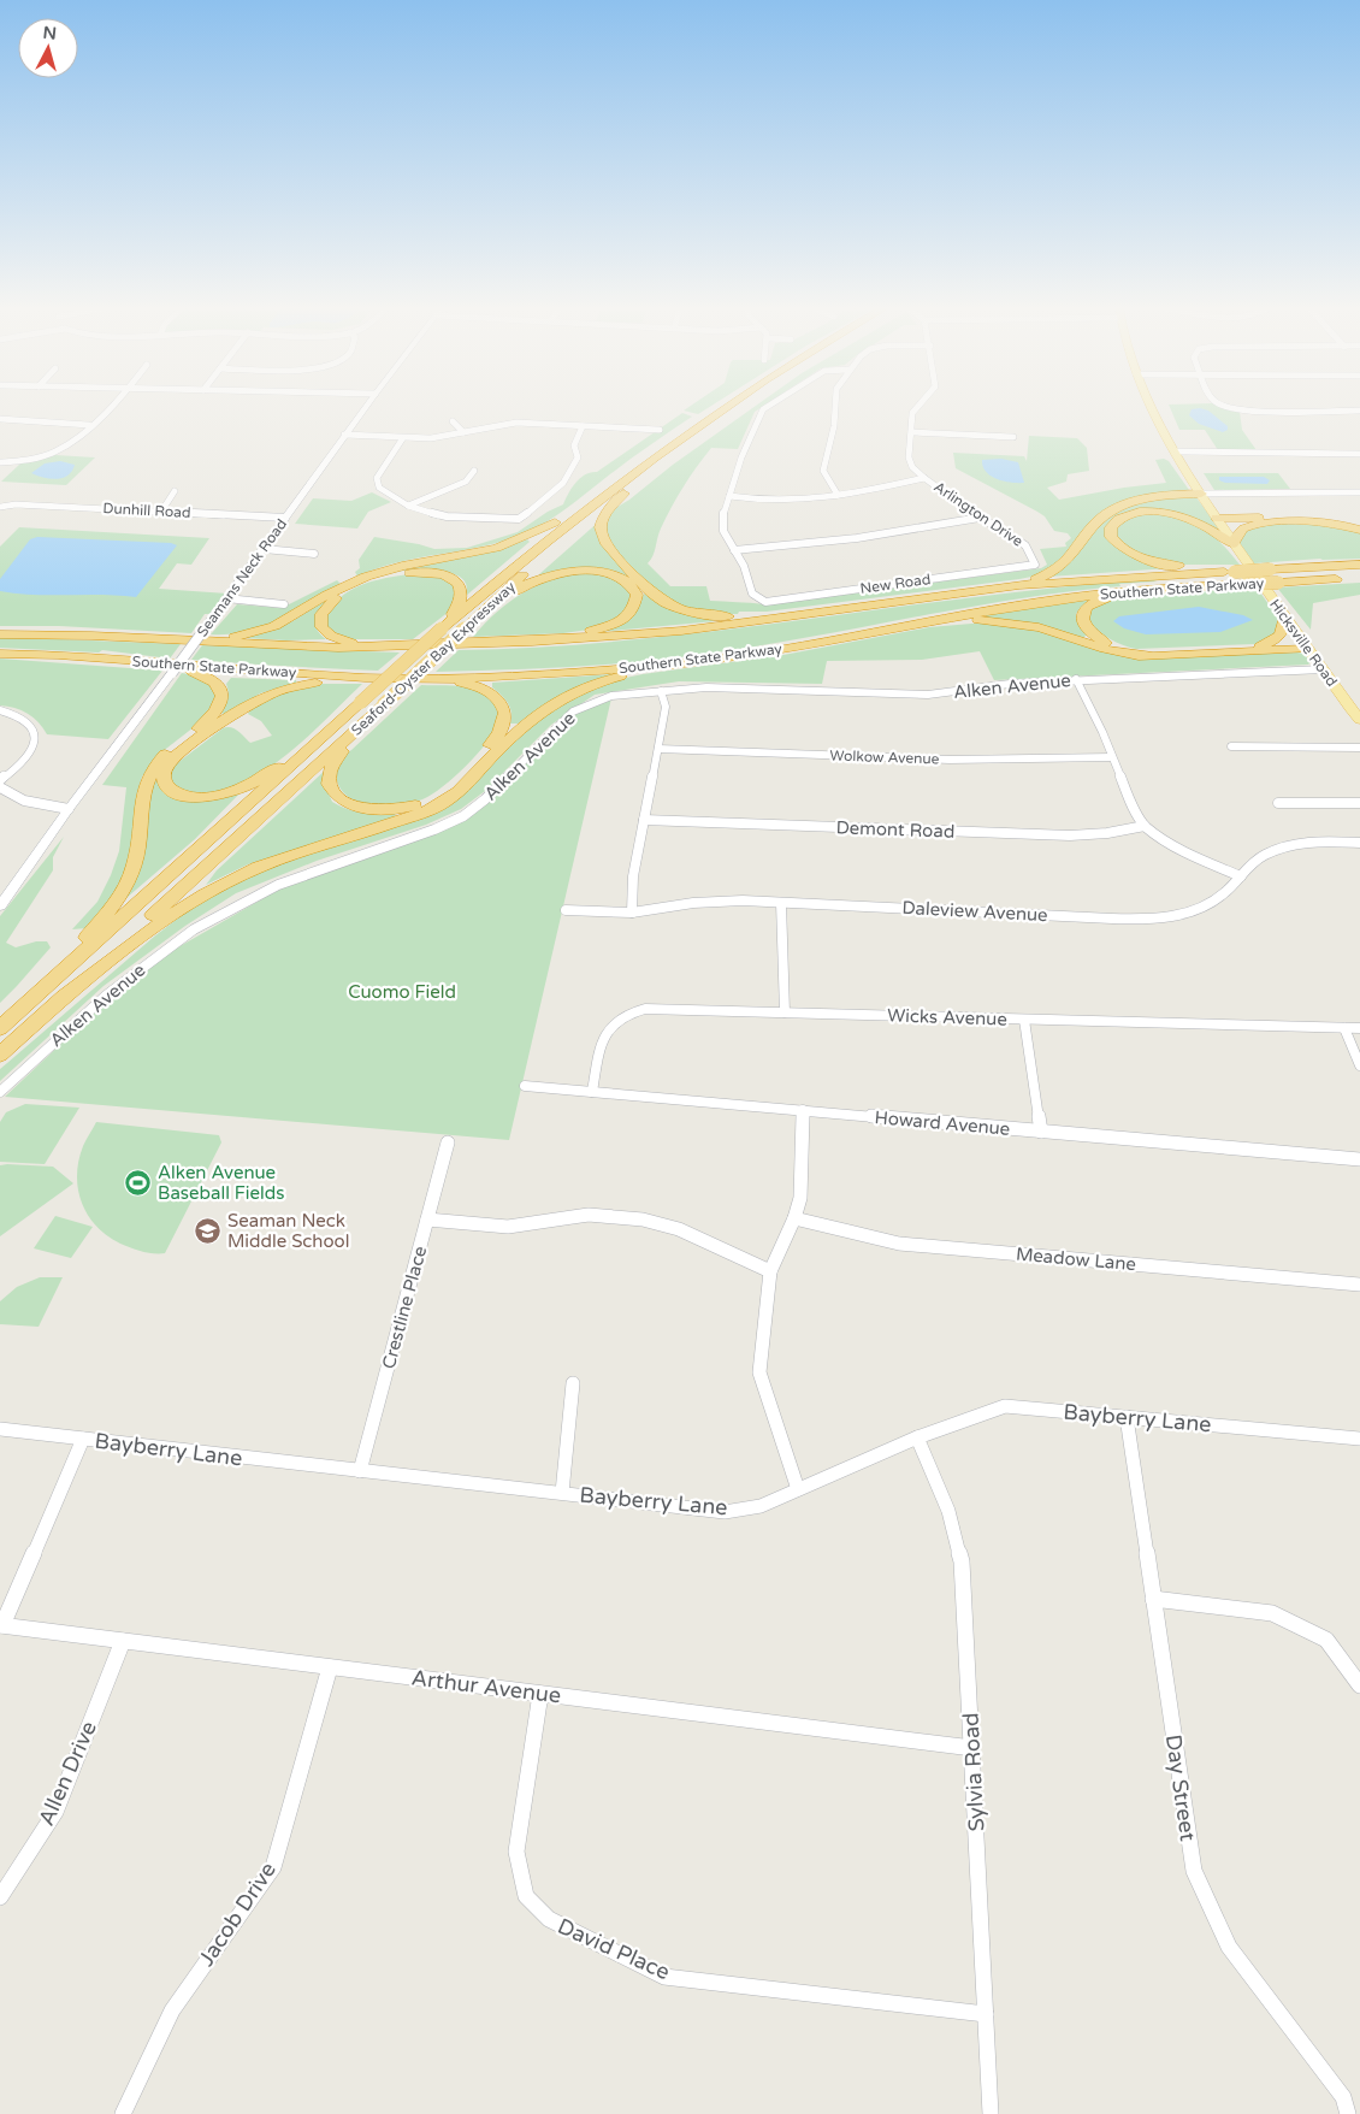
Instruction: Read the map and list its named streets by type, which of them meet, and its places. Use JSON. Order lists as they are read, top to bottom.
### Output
{
  "streets": {
    "highway": ["Southern State Parkway", "Seaford-Oyster Bay Expressway"],
    "main road": ["Seamans Neck Road", "Hicksville Road"],
    "street": [
      "Dunhill Road",
      "Arlington Drive",
      "New Road",
      "Alken Avenue",
      "Wolkow Avenue",
      "Demont Road",
      "Daleview Avenue",
      "Wicks Avenue",
      "Howard Avenue",
      "Meadow Lane",
      "Crestline Place",
      "Bayberry Lane",
      "Arthur Avenue",
      "Sylvia Road",
      "Allen Drive",
      "Day Street",
      "Jacob Drive",
      "David Place"
    ]
  },
  "crossings": [
    ["Dunhill Road", "Seamans Neck Road"],
    ["Arlington Drive", "New Road"],
    ["Hicksville Road", "Alken Avenue"],
    ["Wicks Avenue", "Howard Avenue"],
    ["Crestline Place", "Bayberry Lane"],
    ["Bayberry Lane", "Sylvia Road"],
    ["Bayberry Lane", "Day Street"],
    ["Arthur Avenue", "Sylvia Road"],
    ["Arthur Avenue", "Allen Drive"],
    ["Arthur Avenue", "Jacob Drive"],
    ["Arthur Avenue", "David Place"],
    ["Sylvia Road", "David Place"]
  ],
  "parks": ["Cuomo Field"],
  "places": {
    "sports": ["Alken Avenue Baseball Fields"],
    "school or university": ["Seaman Neck Middle School"]
  },
  "north": "top"
}
